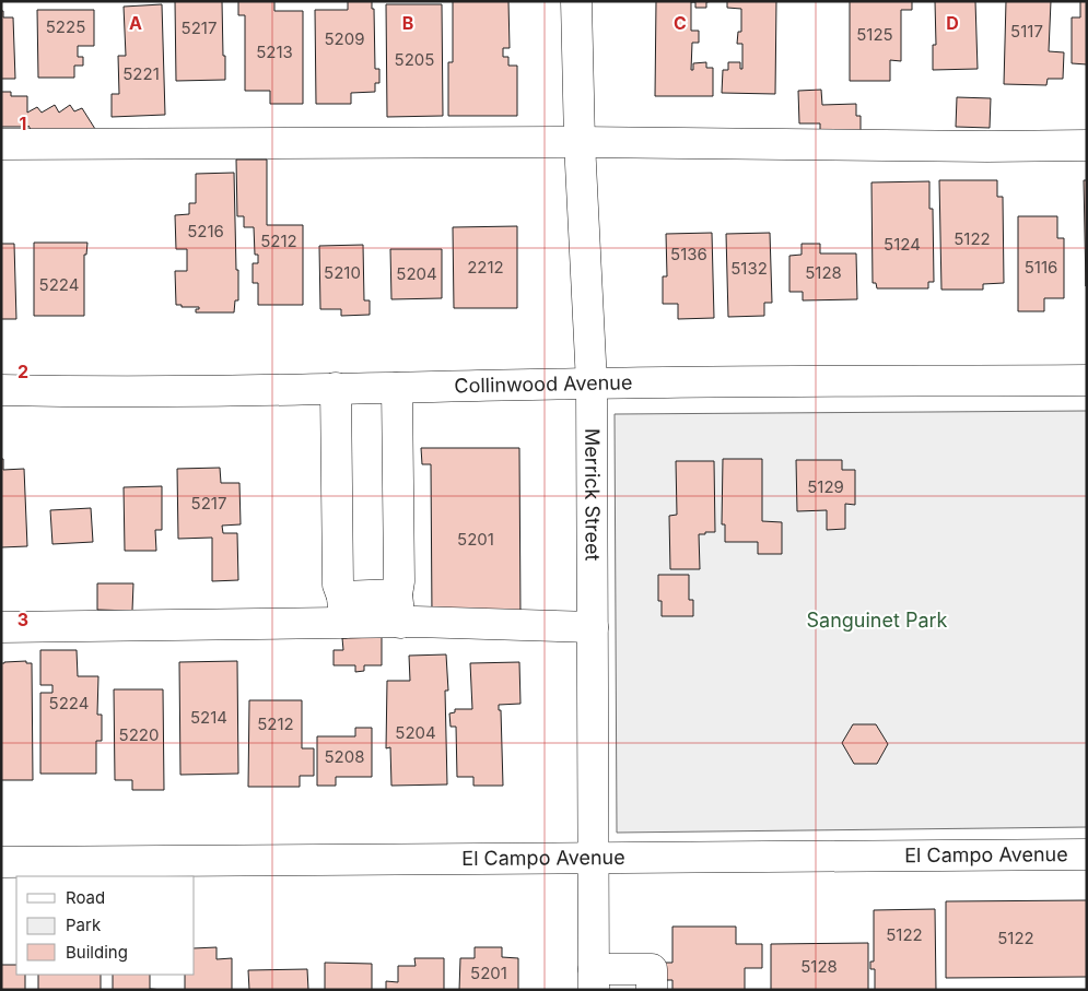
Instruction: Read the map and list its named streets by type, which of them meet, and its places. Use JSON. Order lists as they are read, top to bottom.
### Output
{
  "streets": {
    "street": ["Collinwood Avenue", "Merrick Street", "El Campo Avenue"]
  },
  "crossings": [
    ["Collinwood Avenue", "Merrick Street"],
    ["Merrick Street", "El Campo Avenue"]
  ],
  "parks": ["Sanguinet Park"],
  "house_numbers": [
    "5225",
    "5217",
    "5117",
    "5125",
    "5209",
    "5213",
    "5205",
    "5221",
    "5216",
    "5122",
    "5212",
    "5124",
    "5136",
    "2212",
    "5116",
    "5132",
    "5210",
    "5128",
    "5204",
    "5224",
    "5129",
    "5217",
    "5201",
    "5224",
    "5214",
    "5212",
    "5204",
    "5220",
    "5208",
    "5122",
    "5122",
    "5128",
    "5201"
  ],
  "legend": ["Road", "Park", "Building"],
  "grid": {
    "columns": [
      "A",
      "B",
      "C",
      "D"
    ],
    "rows": ["1", "2", "3"]
  }
}
